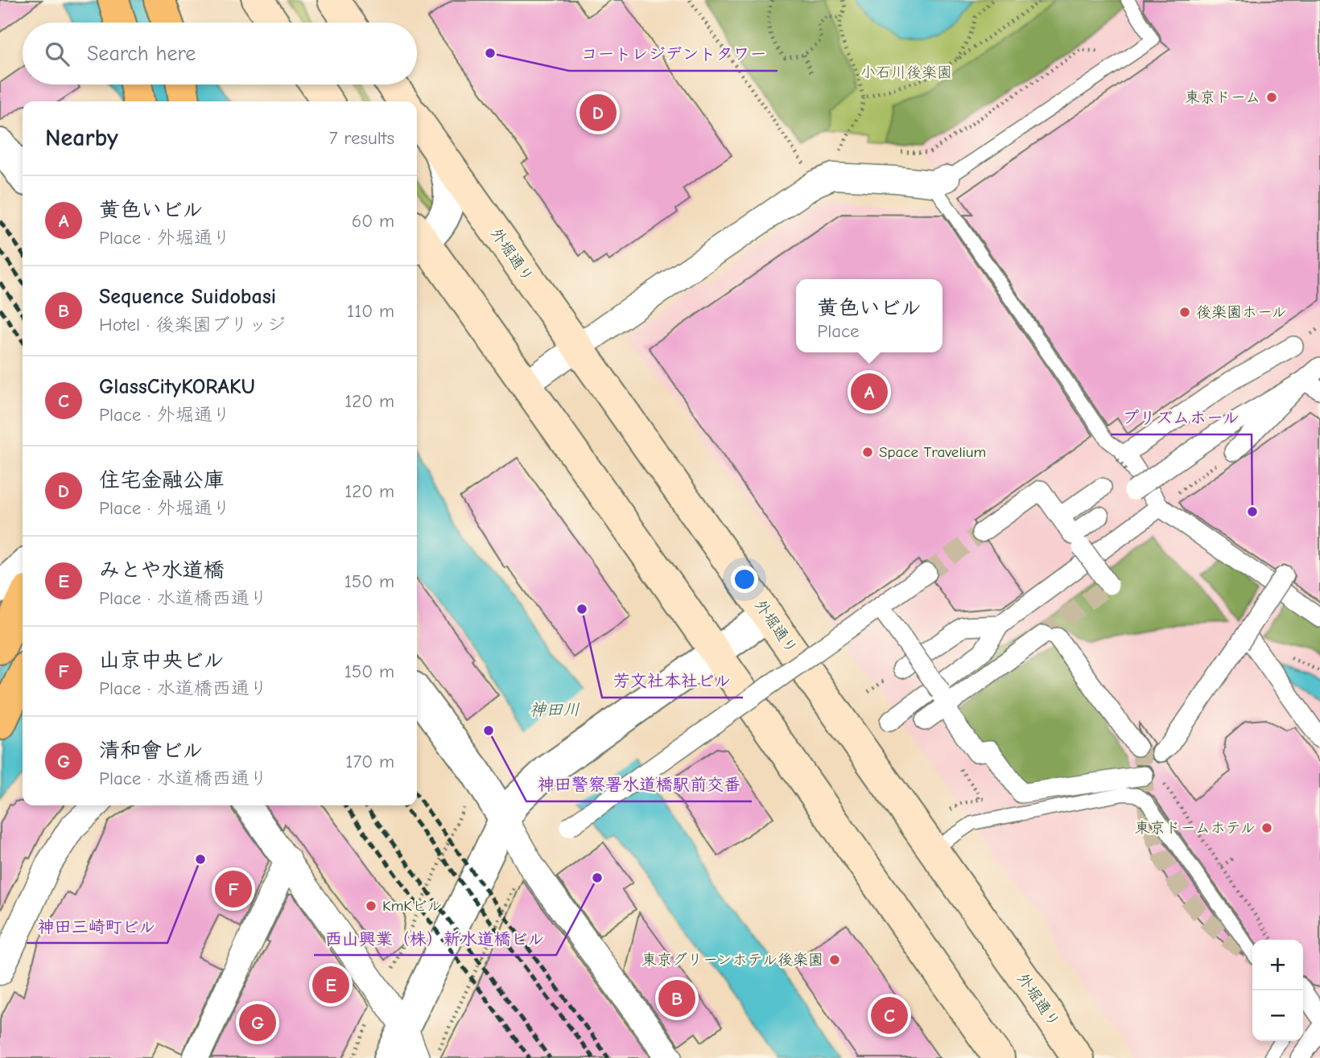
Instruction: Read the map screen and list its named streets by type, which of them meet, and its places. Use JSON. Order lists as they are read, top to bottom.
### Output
{
  "streets": {
    "main road": ["外堀通り"]
  },
  "water": ["神田川"],
  "parks": ["小石川後楽園"],
  "places": [
    "コートレジデントタワー",
    "東京ドーム",
    "後楽園ホール",
    "Space Travelium",
    "プリズムホール",
    "芳文社本社ビル",
    "神田警察署水道橋駅前交番",
    "東京ドームホテル",
    "神田三崎町ビル",
    "西山興業（株）新水道橋ビル",
    "KmKビル",
    "東京グリーンホテル後楽園"
  ],
  "page": {
    "search": "Search here",
    "pins": [
      "D",
      "A",
      "F",
      "E",
      "B",
      "C",
      "G"
    ],
    "heading": ["Nearby", "7 results"],
    "list": [
      {
        "mark": "A",
        "name": "黄色いビル",
        "note": "Place · 外堀通り",
        "value": "60 m"
      },
      {
        "mark": "B",
        "name": "Sequence Suidobasi",
        "note": "Hotel · 後楽園ブリッジ",
        "value": "110 m"
      },
      {
        "mark": "C",
        "name": "GlassCityKORAKU",
        "note": "Place · 外堀通り",
        "value": "120 m"
      },
      {
        "mark": "D",
        "name": "住宅金融公庫",
        "note": "Place · 外堀通り",
        "value": "120 m"
      },
      {
        "mark": "E",
        "name": "みとや水道橋",
        "note": "Place · 水道橋西通り",
        "value": "150 m"
      },
      {
        "mark": "F",
        "name": "山京中央ビル",
        "note": "Place · 水道橋西通り",
        "value": "150 m"
      },
      {
        "mark": "G",
        "name": "清和會ビル",
        "note": "Place · 水道橋西通り",
        "value": "170 m"
      }
    ],
    "popup": ["黄色いビル", "Place"],
    "map_buttons": ["+", "−"]
  }
}
